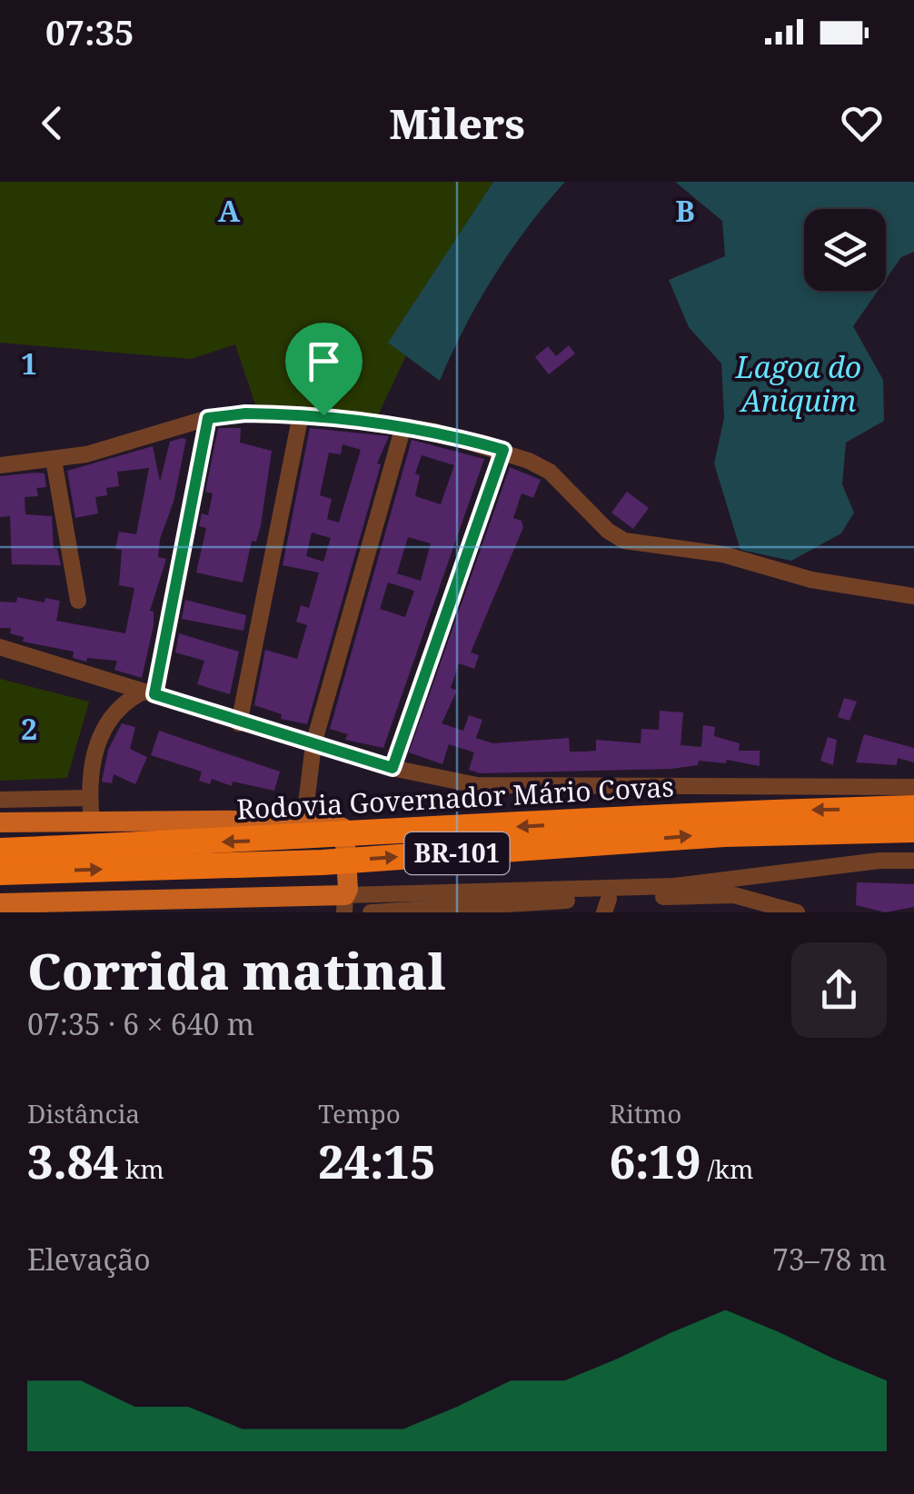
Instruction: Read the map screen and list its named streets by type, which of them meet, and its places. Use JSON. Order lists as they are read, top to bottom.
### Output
{
  "streets": {
    "highway": ["Rodovia Governador Mário Covas", "BR-101"]
  },
  "water": ["Lagoa do Aniquim"],
  "page": {
    "status": "07:35",
    "header": "Milers",
    "heading": ["Corrida matinal", "07:35 · 6 × 640 m"],
    "stats": [
      ["Distância", "3.84 km"],
      ["Tempo", "24:15"],
      ["Ritmo", "6:19 /km"]
    ],
    "chart": ["Elevação", "73–78 m"]
  },
  "grid": {
    "columns": ["A", "B"],
    "rows": ["1", "2"]
  }
}
